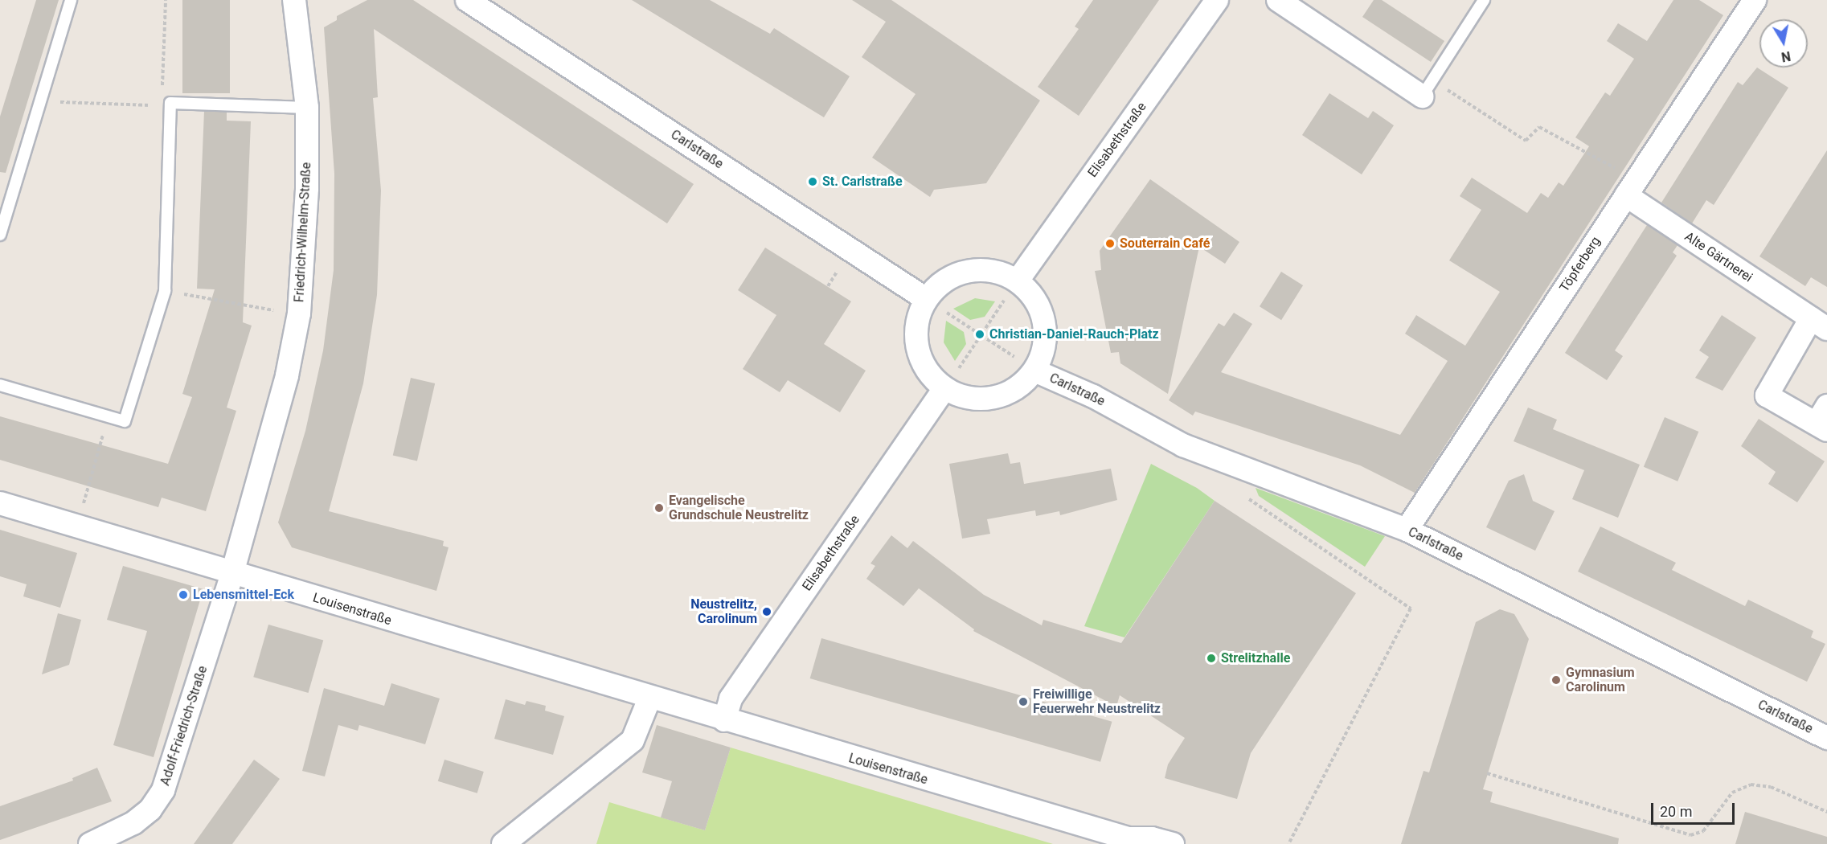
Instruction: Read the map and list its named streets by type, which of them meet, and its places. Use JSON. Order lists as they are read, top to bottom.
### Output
{
  "streets": {
    "street": [
      "Elisabethstraße",
      "Carlstraße",
      "Friedrich-Wilhelm-Straße",
      "Alte Gärtnerei",
      "Töpferberg",
      "Louisenstraße",
      "Adolf-Friedrich-Straße"
    ]
  },
  "crossings": [
    ["Elisabethstraße", "Carlstraße"],
    ["Elisabethstraße", "Louisenstraße"],
    ["Carlstraße", "Töpferberg"],
    ["Friedrich-Wilhelm-Straße", "Louisenstraße"],
    ["Friedrich-Wilhelm-Straße", "Adolf-Friedrich-Straße"],
    ["Alte Gärtnerei", "Töpferberg"],
    ["Louisenstraße", "Adolf-Friedrich-Straße"]
  ],
  "places": [
    "St. Carlstraße",
    "Souterrain Café",
    "Christian-Daniel-Rauch-Platz",
    "Evangelische Grundschule Neustrelitz",
    "Lebensmittel-Eck",
    "Neustrelitz, Carolinum",
    "Strelitzhalle",
    "Gymnasium Carolinum",
    "Freiwillige Feuerwehr Neustrelitz"
  ],
  "scale_bar": "20 m",
  "north": "bottom"
}
